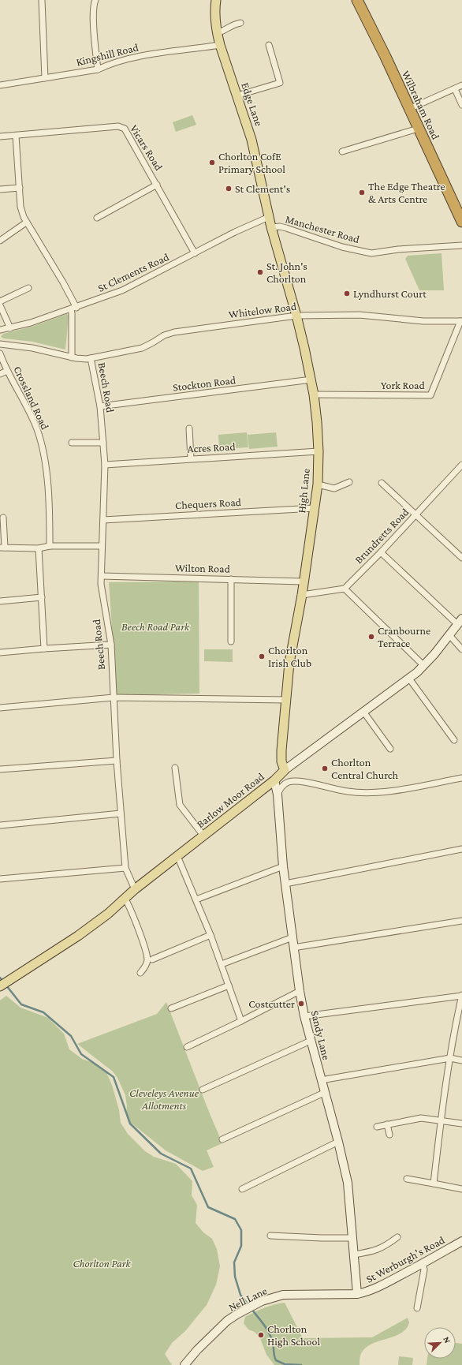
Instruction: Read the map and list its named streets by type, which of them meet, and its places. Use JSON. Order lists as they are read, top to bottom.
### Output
{
  "streets": {
    "highway": ["Wilbraham Road"],
    "main road": ["Edge Lane", "High Lane", "Barlow Moor Road"],
    "street": [
      "Kingshill Road",
      "Vicars Road",
      "Manchester Road",
      "St Clements Road",
      "Whitelow Road",
      "Stockton Road",
      "York Road",
      "Beech Road",
      "Crossland Road",
      "Acres Road",
      "Chequers Road",
      "Brundretts Road",
      "Wilton Road",
      "Sandy Lane",
      "St Werburgh's Road",
      "Nell Lane"
    ]
  },
  "crossings": [
    ["Kingshill Road", "Edge Lane"],
    ["Edge Lane", "St Clements Road"],
    ["Edge Lane", "High Lane"],
    ["Vicars Road", "St Clements Road"],
    ["Manchester Road", "High Lane"],
    ["St Clements Road", "High Lane"],
    ["Whitelow Road", "York Road"],
    ["Whitelow Road", "Beech Road"],
    ["Whitelow Road", "High Lane"],
    ["Stockton Road", "Beech Road"],
    ["Stockton Road", "High Lane"],
    ["York Road", "High Lane"],
    ["Beech Road", "Acres Road"],
    ["Beech Road", "Chequers Road"],
    ["Beech Road", "Wilton Road"],
    ["Beech Road", "Barlow Moor Road"],
    ["Acres Road", "High Lane"],
    ["High Lane", "Chequers Road"],
    ["High Lane", "Wilton Road"],
    ["High Lane", "Barlow Moor Road"],
    ["Barlow Moor Road", "Sandy Lane"],
    ["Sandy Lane", "St Werburgh's Road"],
    ["Sandy Lane", "Nell Lane"],
    ["St Werburgh's Road", "Nell Lane"]
  ],
  "parks": ["Beech Road Park", "Cleveleys Avenue Allotments", "Chorlton Park"],
  "places": [
    "Chorlton CofE Primary School",
    "St Clement's",
    "The Edge Theatre & Arts Centre",
    "St. John's Chorlton",
    "Lyndhurst Court",
    "Cranbourne Terrace",
    "Chorlton Irish Club",
    "Chorlton Central Church",
    "Costcutter",
    "Chorlton High School"
  ],
  "north": "top right"
}
